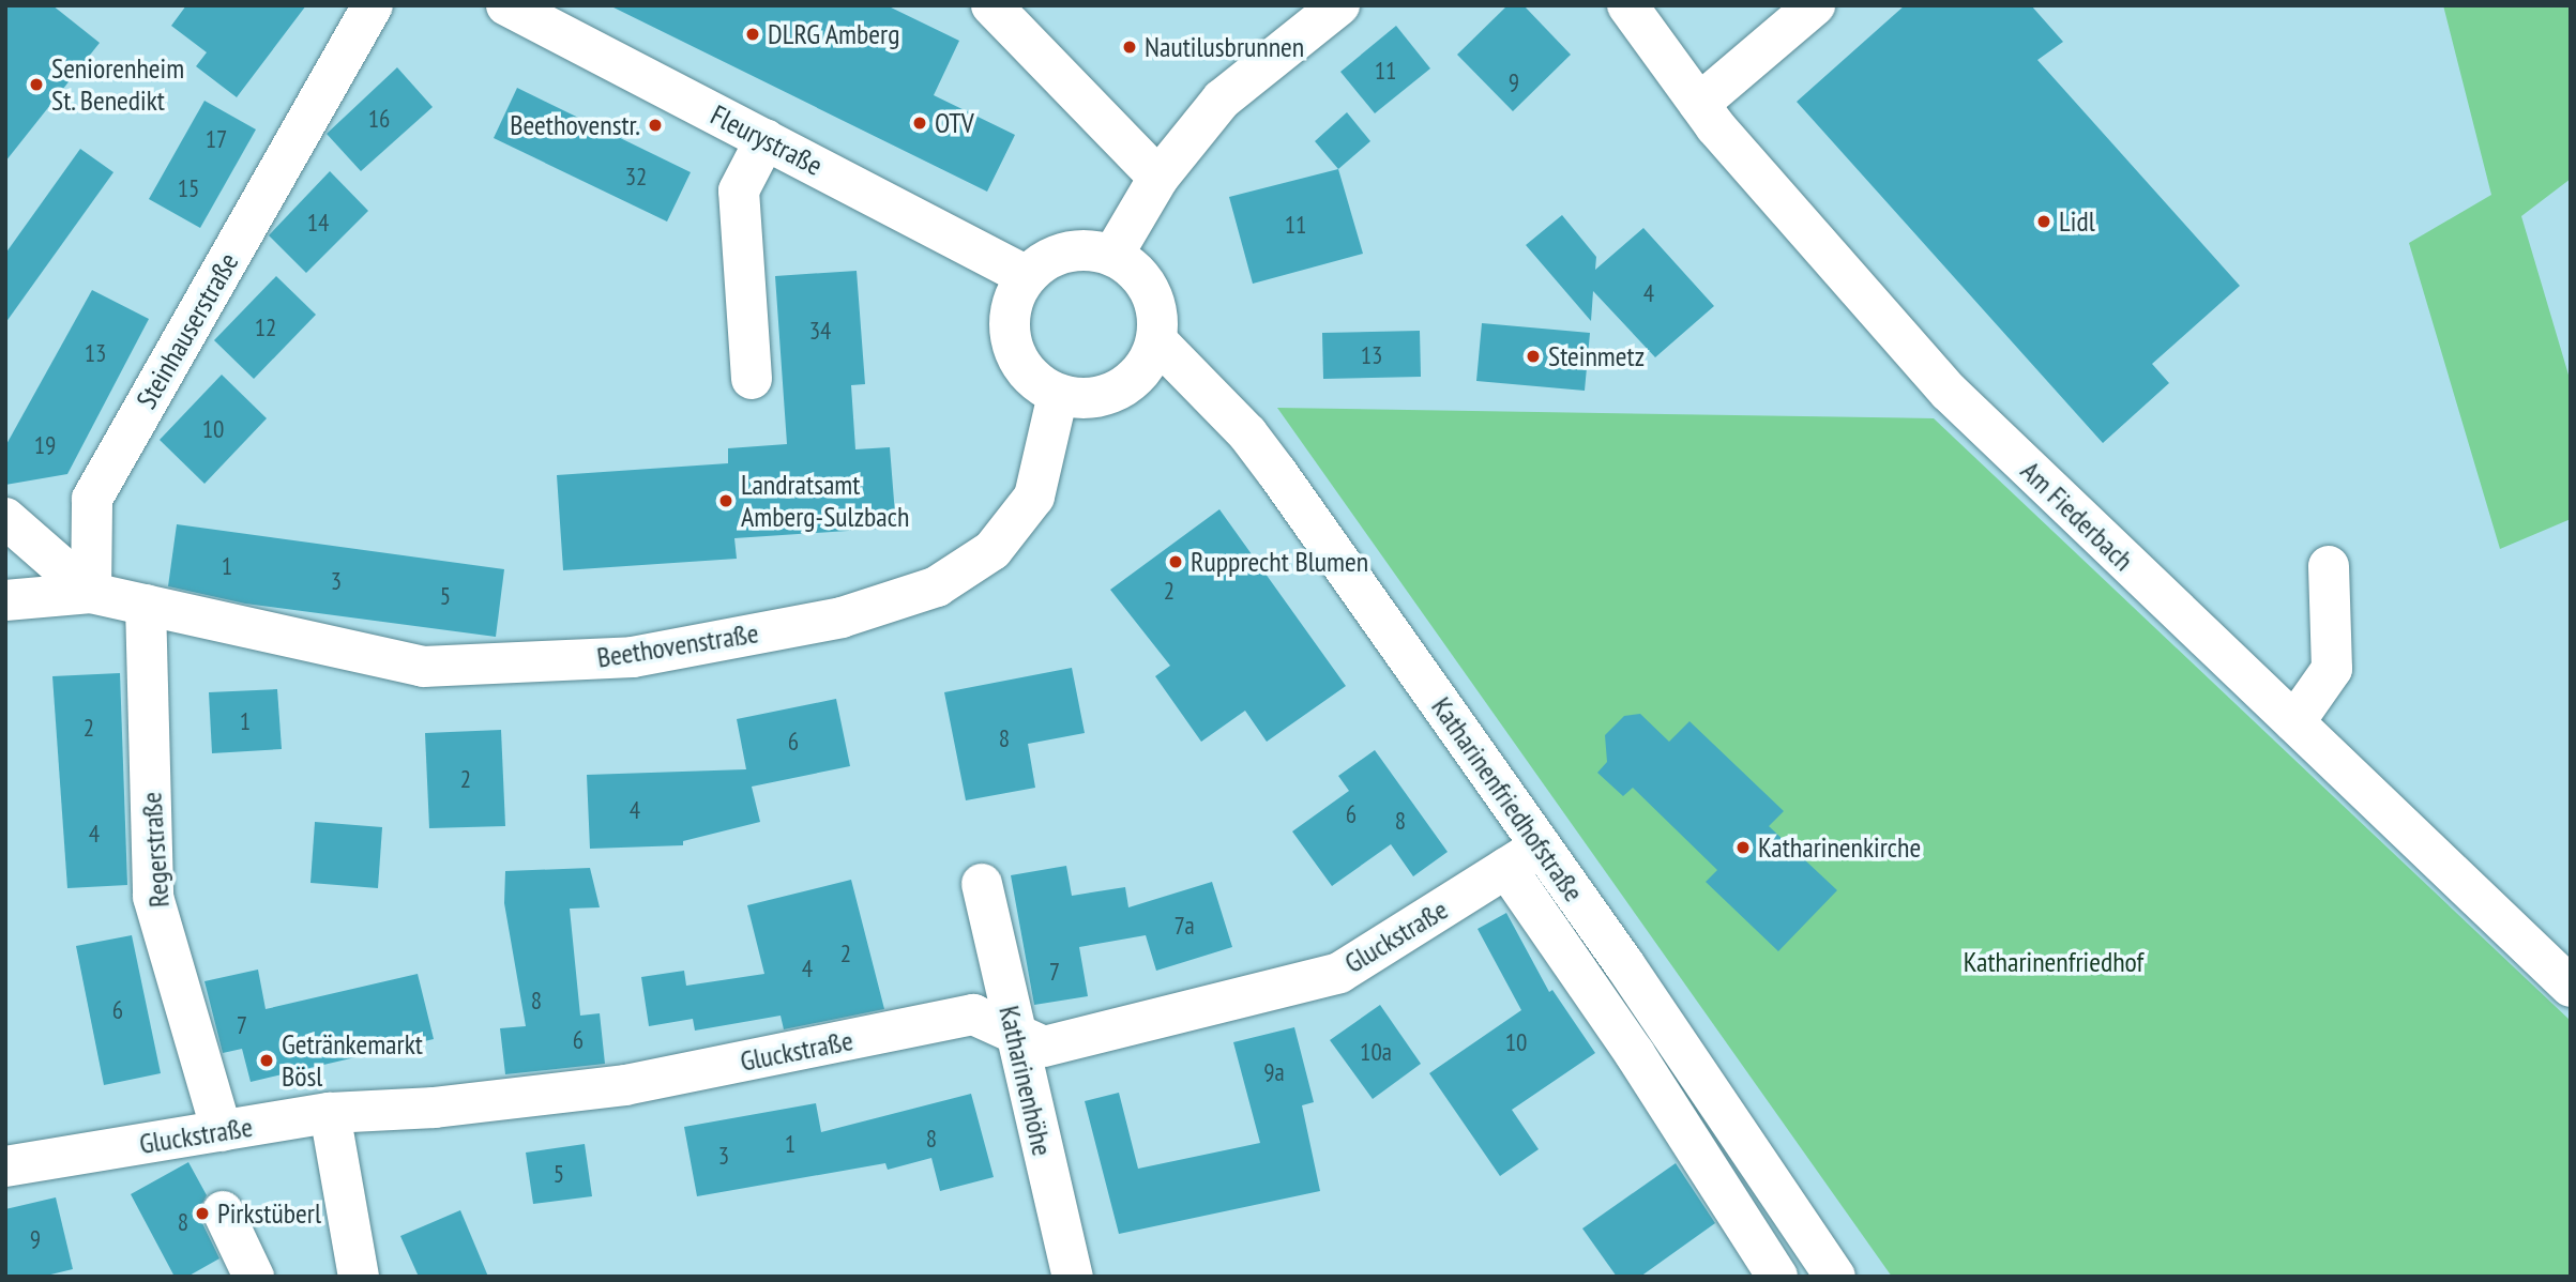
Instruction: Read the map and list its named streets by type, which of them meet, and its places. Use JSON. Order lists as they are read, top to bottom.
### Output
{
  "streets": {
    "street": [
      "Fleurystraße",
      "Steinhauserstraße",
      "Am Fiederbach",
      "Beethovenstraße",
      "Katharinenfriedhofstraße",
      "Regerstraße",
      "Gluckstraße",
      "Katharinenhöhe"
    ]
  },
  "crossings": [
    ["Fleurystraße", "Beethovenstraße"],
    ["Fleurystraße", "Katharinenfriedhofstraße"],
    ["Steinhauserstraße", "Beethovenstraße"],
    ["Beethovenstraße", "Katharinenfriedhofstraße"],
    ["Beethovenstraße", "Regerstraße"],
    ["Katharinenfriedhofstraße", "Gluckstraße"],
    ["Regerstraße", "Gluckstraße"],
    ["Gluckstraße", "Katharinenhöhe"]
  ],
  "parks": ["Katharinenfriedhof"],
  "places": [
    "DLRG Amberg",
    "Nautilusbrunnen",
    "Seniorenheim St. Benedikt",
    "OTV",
    "Beethovenstr.",
    "Lidl",
    "Steinmetz",
    "Landratsamt Amberg-Sulzbach",
    "Rupprecht Blumen",
    "Katharinenkirche",
    "Getränkemarkt Bösl",
    "Pirkstüberl"
  ],
  "house_numbers": [
    "11",
    "9",
    "16",
    "17",
    "32",
    "15",
    "14",
    "11",
    "4",
    "12",
    "34",
    "13",
    "13",
    "10",
    "19",
    "1",
    "3",
    "2",
    "5",
    "1",
    "2",
    "8",
    "6",
    "2",
    "4",
    "6",
    "8",
    "4",
    "7a",
    "2",
    "4",
    "7",
    "8",
    "6",
    "7",
    "6",
    "10",
    "10a",
    "9a",
    "8",
    "1",
    "3",
    "5",
    "8",
    "9"
  ]
}
